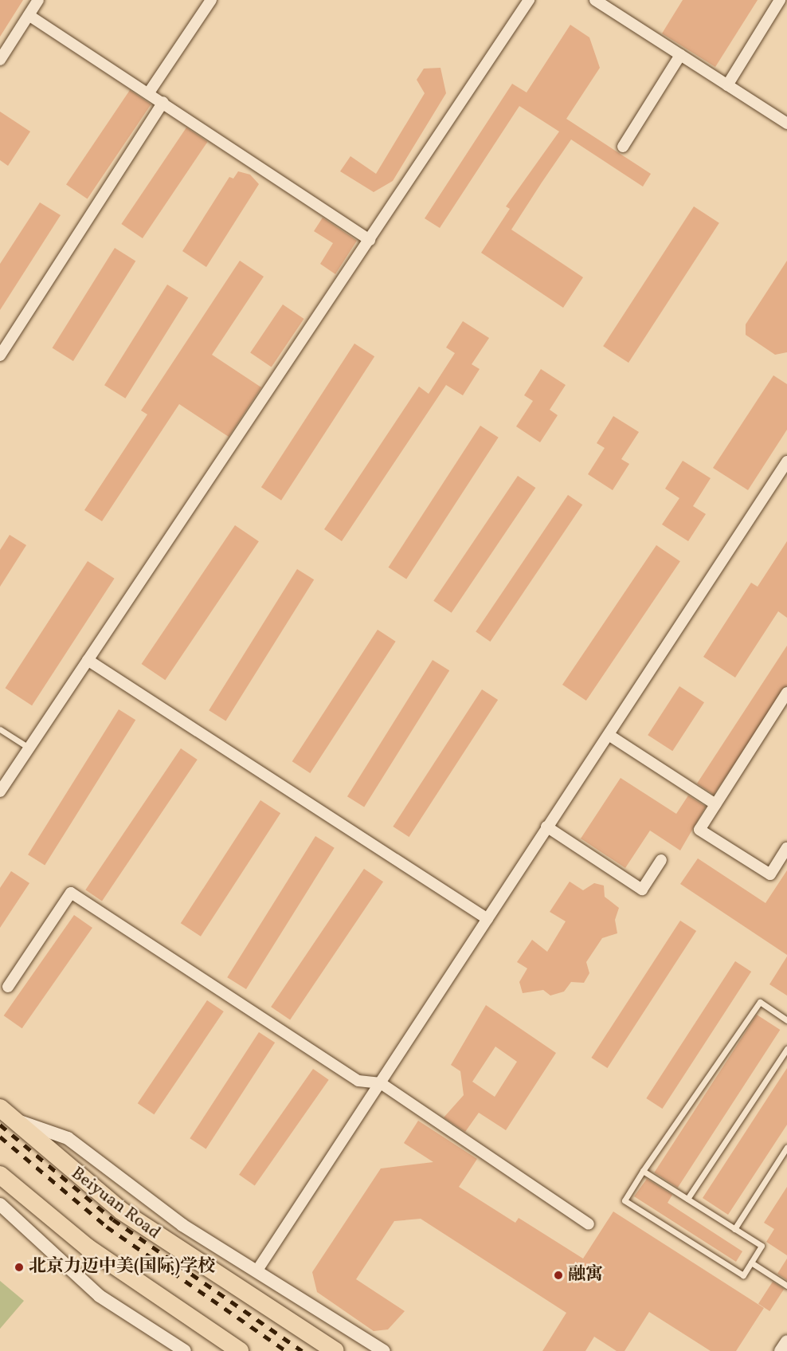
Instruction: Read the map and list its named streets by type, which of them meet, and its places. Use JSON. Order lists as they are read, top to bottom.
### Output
{
  "streets": {
    "main road": ["Beiyuan Road"]
  },
  "places": ["北京力迈中美(国际)学校", "融寓"]
}
